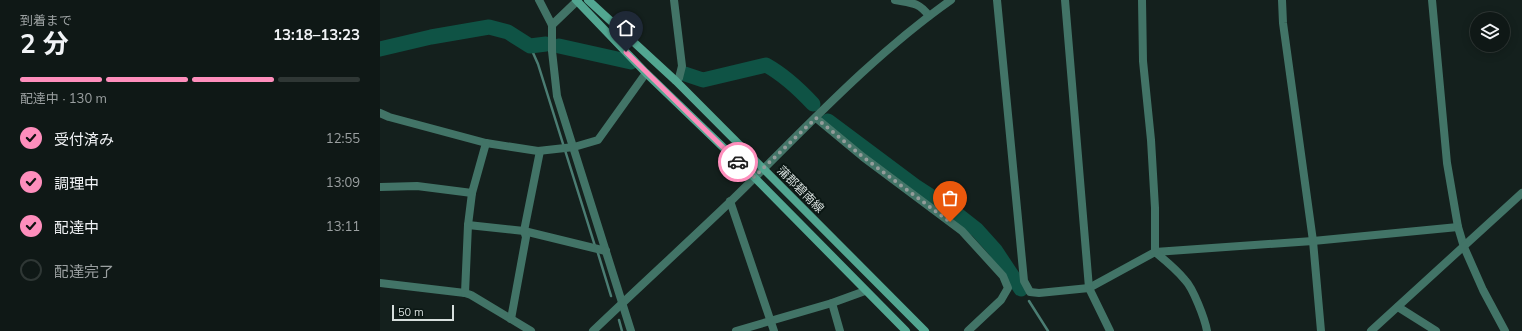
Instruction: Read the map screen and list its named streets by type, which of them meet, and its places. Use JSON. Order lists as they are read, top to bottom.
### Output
{
  "streets": {
    "main road": ["蒲郡碧南線"]
  },
  "scale_bar": "50 m",
  "page": {
    "heading": ["2 分", "到着まで", "13:18–13:23"],
    "bar": "配達中 · 130 m",
    "list": [
      ["受付済み", "12:55"],
      ["調理中", "13:09"],
      ["配達中", "13:11"],
      "配達完了"
    ],
    "scale": "50 m"
  }
}
